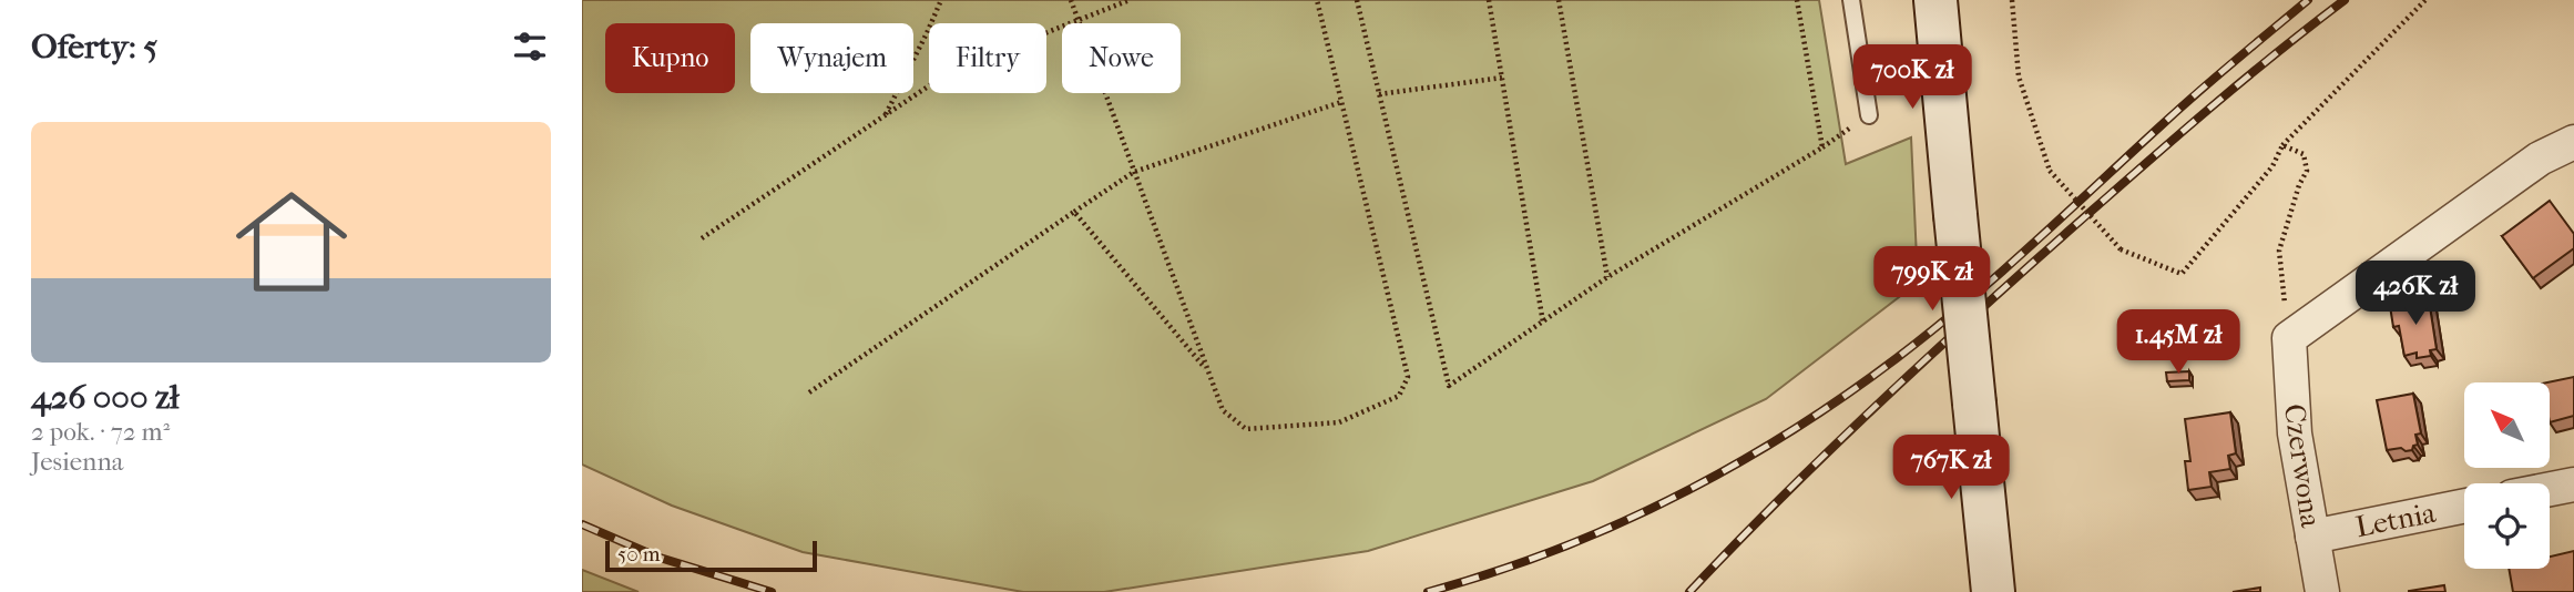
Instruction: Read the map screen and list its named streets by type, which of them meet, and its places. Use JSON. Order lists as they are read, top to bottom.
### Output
{
  "streets": {
    "street": ["Czerwona", "Letnia"]
  },
  "crossings": [
    ["Czerwona", "Letnia"]
  ],
  "scale_bar": "50 m",
  "north": "top left",
  "page": {
    "heading": "Oferty: 5",
    "chip": [
      "Kupno",
      "Wynajem",
      "Filtry",
      "Nowe"
    ],
    "price": [
      "700K zł",
      "799K zł",
      "426K zł",
      "1.45M zł",
      "767K zł"
    ],
    "list": [
      {
        "name": "426 000 zł",
        "note": "2 pok. · 72 m² · Jesienna"
      }
    ],
    "scale": "50 m"
  }
}
